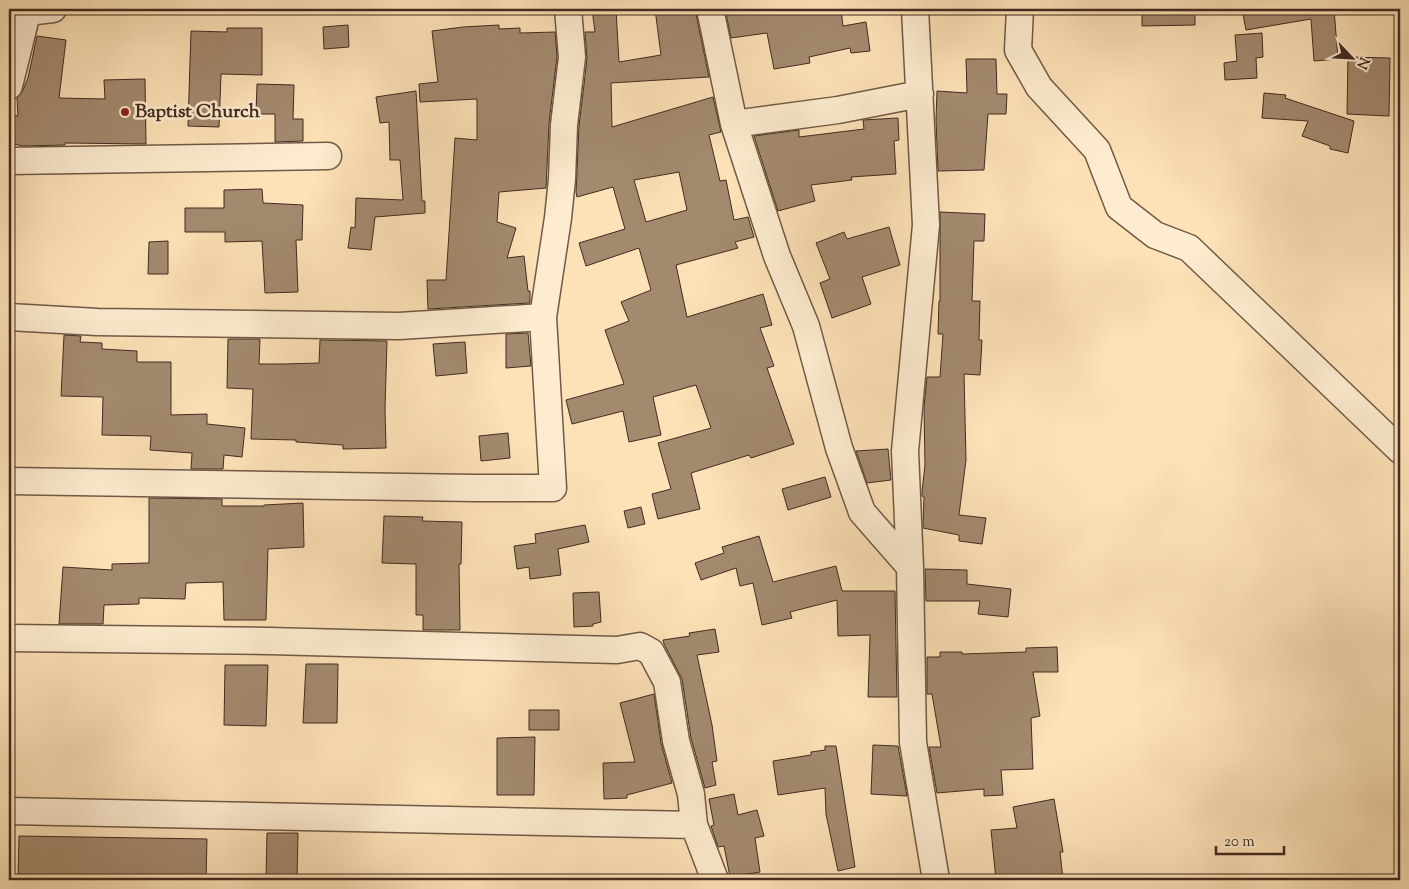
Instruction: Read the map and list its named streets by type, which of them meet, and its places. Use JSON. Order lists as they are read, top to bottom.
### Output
{
  "places": ["Baptist Church"],
  "scale_bar": "20 m",
  "north": "bottom right"
}
